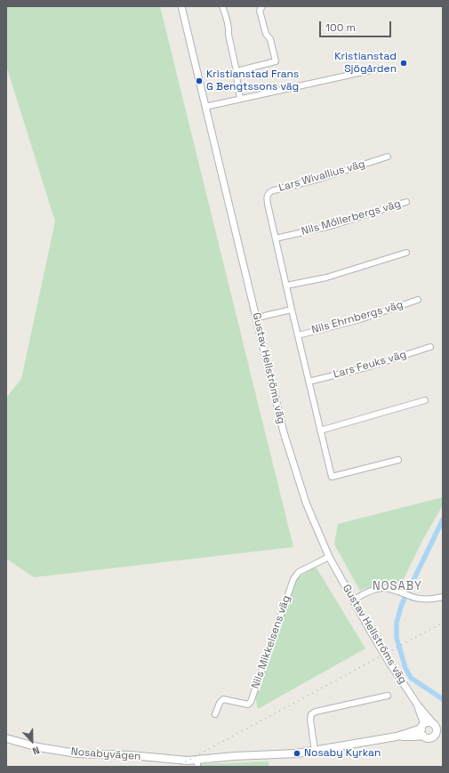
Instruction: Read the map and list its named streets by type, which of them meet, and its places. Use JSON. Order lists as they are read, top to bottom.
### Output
{
  "streets": {
    "main road": ["Nosabyvägen"],
    "street": [
      "Lars Wivallius väg",
      "Nils Möllerbergs väg",
      "Nils Ehrnbergs väg",
      "Lars Feuks väg",
      "Gustav Hellströms väg",
      "Nils Mikkelsens väg"
    ]
  },
  "crossings": [
    ["Lars Wivallius väg", "Nils Möllerbergs väg"],
    ["Lars Wivallius väg", "Nils Ehrnbergs väg"],
    ["Lars Wivallius väg", "Lars Feuks väg"],
    ["Gustav Hellströms väg", "Nils Mikkelsens väg"],
    ["Gustav Hellströms väg", "Nosabyvägen"]
  ],
  "districts": ["NOSABY"],
  "places": ["Kristianstad Sjögården", "Kristianstad Frans G Bengtssons väg", "Nosaby Kyrkan"],
  "scale_bar": "100 m",
  "north": "bottom"
}
